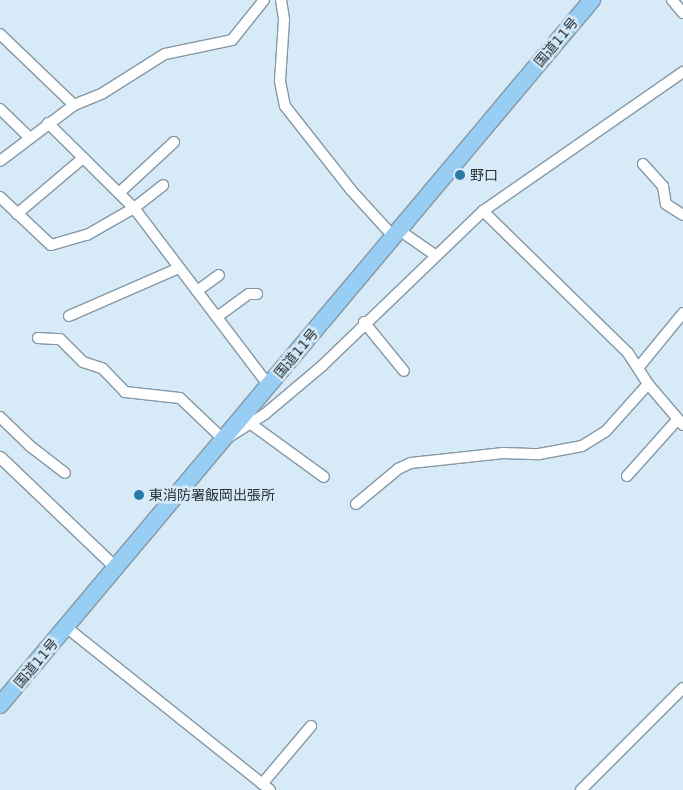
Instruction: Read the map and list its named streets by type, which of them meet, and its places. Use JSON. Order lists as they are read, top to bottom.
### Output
{
  "streets": {
    "highway": ["国道11号"]
  },
  "places": ["野口", "東消防署飯岡出張所"]
}
